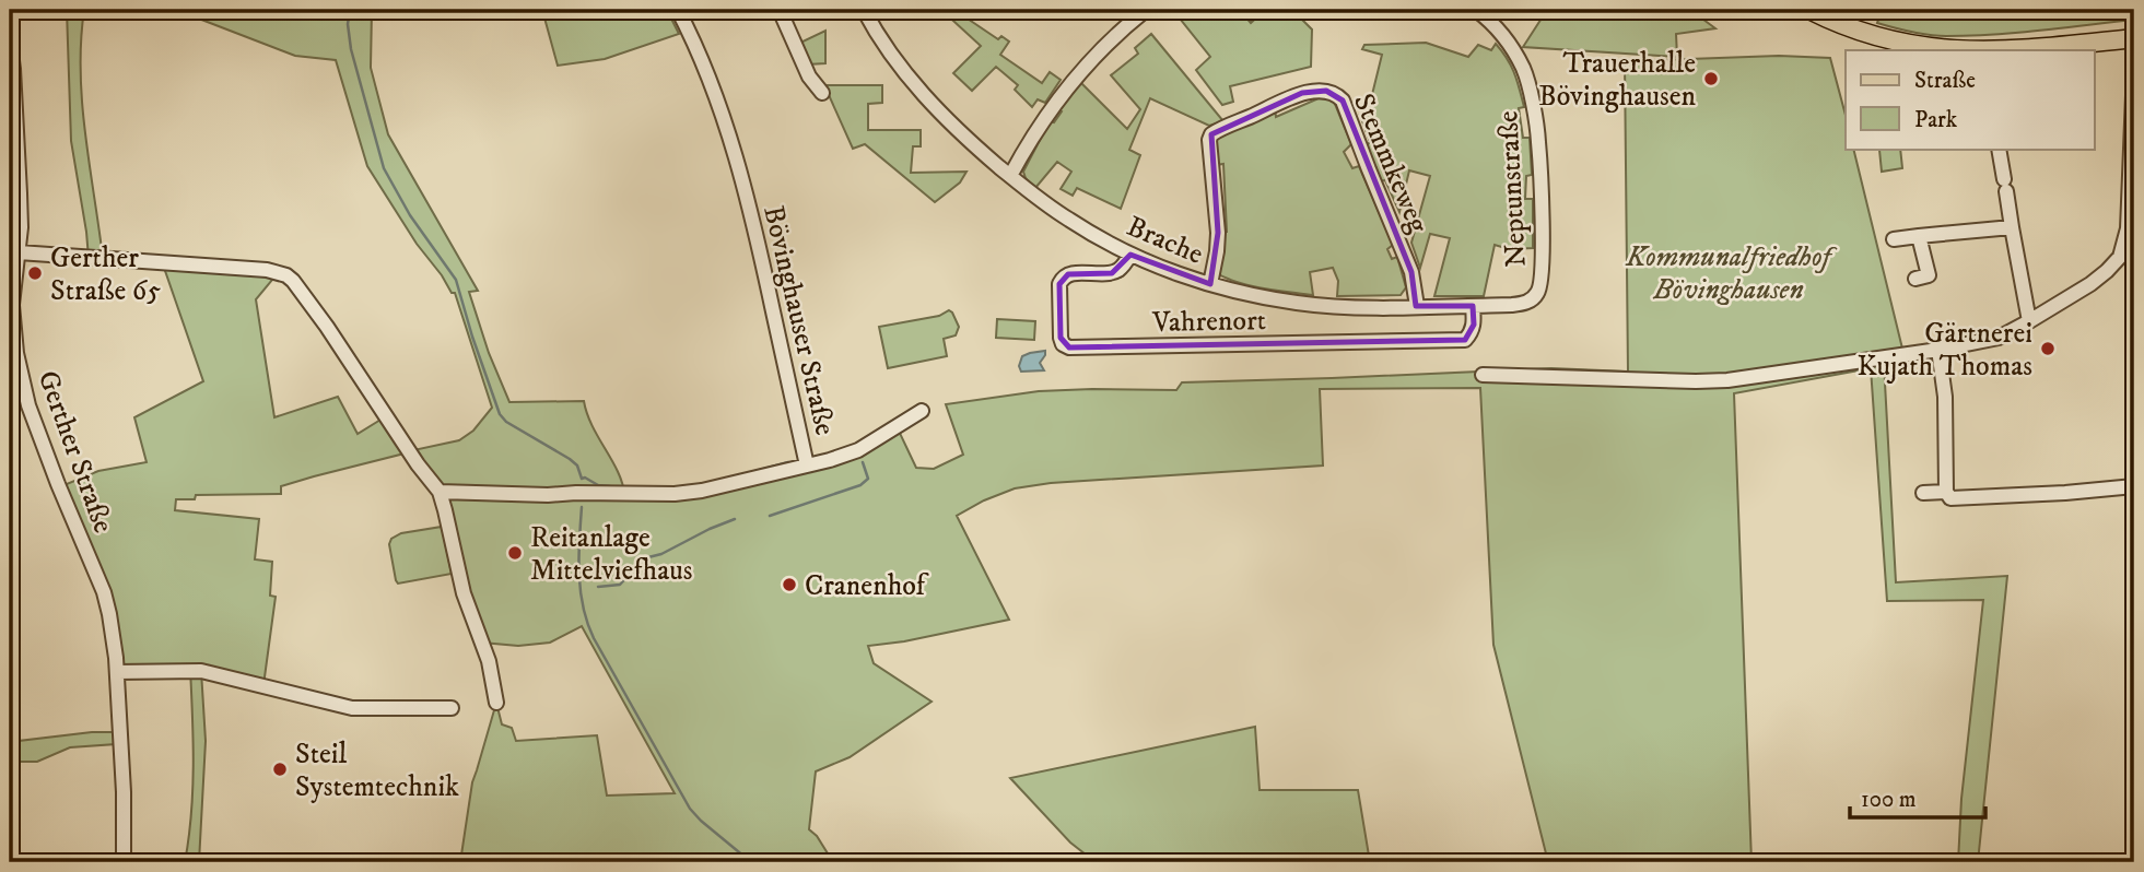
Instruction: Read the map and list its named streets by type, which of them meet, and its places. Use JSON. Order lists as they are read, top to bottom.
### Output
{
  "streets": {
    "street": [
      "Stemmkeweg",
      "Neptunstraße",
      "Brache",
      "Bövinghauser Straße",
      "Vahrenort",
      "Gerther Straße"
    ]
  },
  "crossings": [
    ["Stemmkeweg", "Brache"],
    ["Neptunstraße", "Brache"],
    ["Brache", "Vahrenort"]
  ],
  "parks": ["Kommunalfriedhof Bövinghausen"],
  "places": [
    "Trauerhalle Bövinghausen",
    "Gerther Straße 65",
    "Gärtnerei Kujath Thomas",
    "Reitanlage Mittelviefhaus",
    "Cranenhof",
    "Steil Systemtechnik"
  ],
  "legend": ["Straße", "Park"],
  "scale_bar": "100 m"
}
